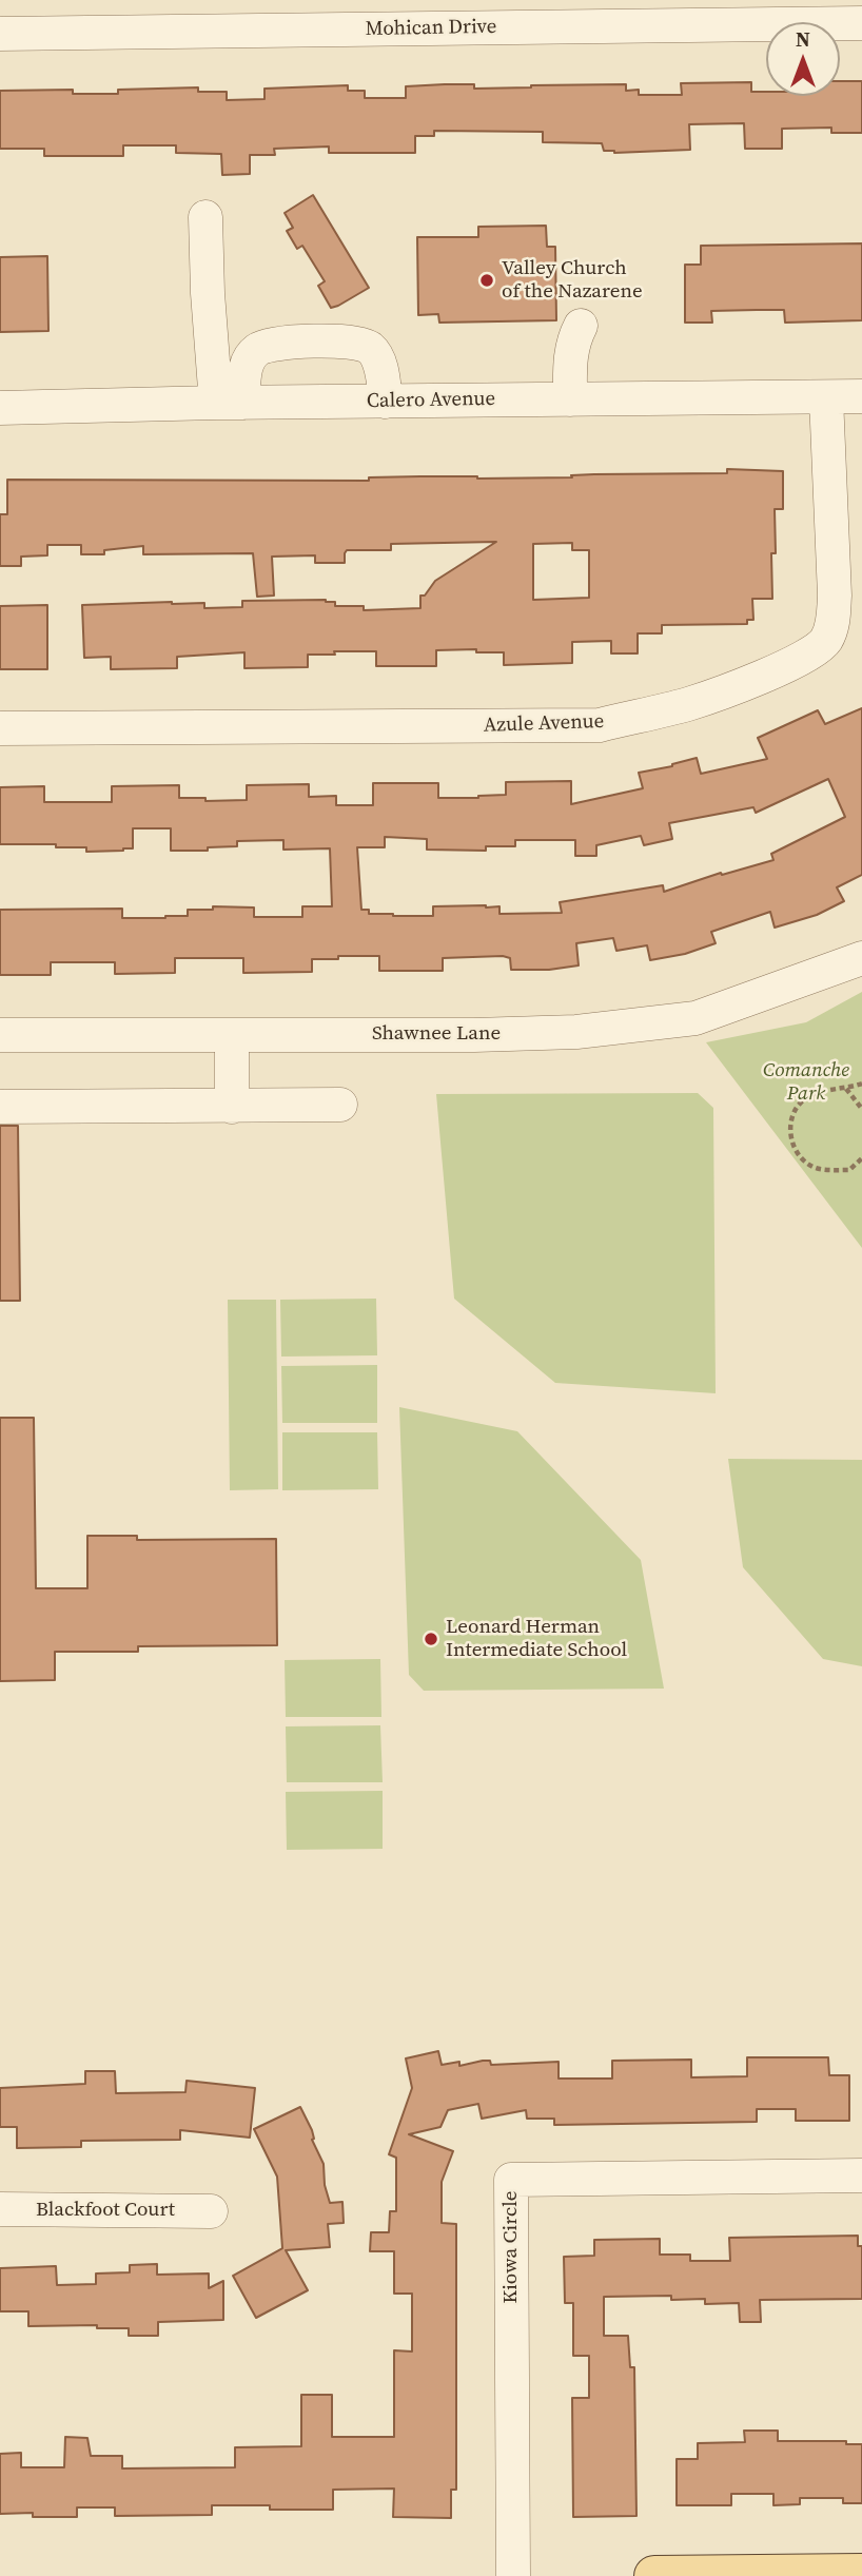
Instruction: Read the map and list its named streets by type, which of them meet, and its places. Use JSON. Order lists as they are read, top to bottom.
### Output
{
  "streets": {
    "street": [
      "Mohican Drive",
      "Calero Avenue",
      "Azule Avenue",
      "Shawnee Lane",
      "Blackfoot Court",
      "Kiowa Circle"
    ]
  },
  "crossings": [
    ["Calero Avenue", "Azule Avenue"]
  ],
  "parks": ["Comanche Park"],
  "places": ["Valley Church of the Nazarene", "Leonard Herman Intermediate School"],
  "north": "top"
}
